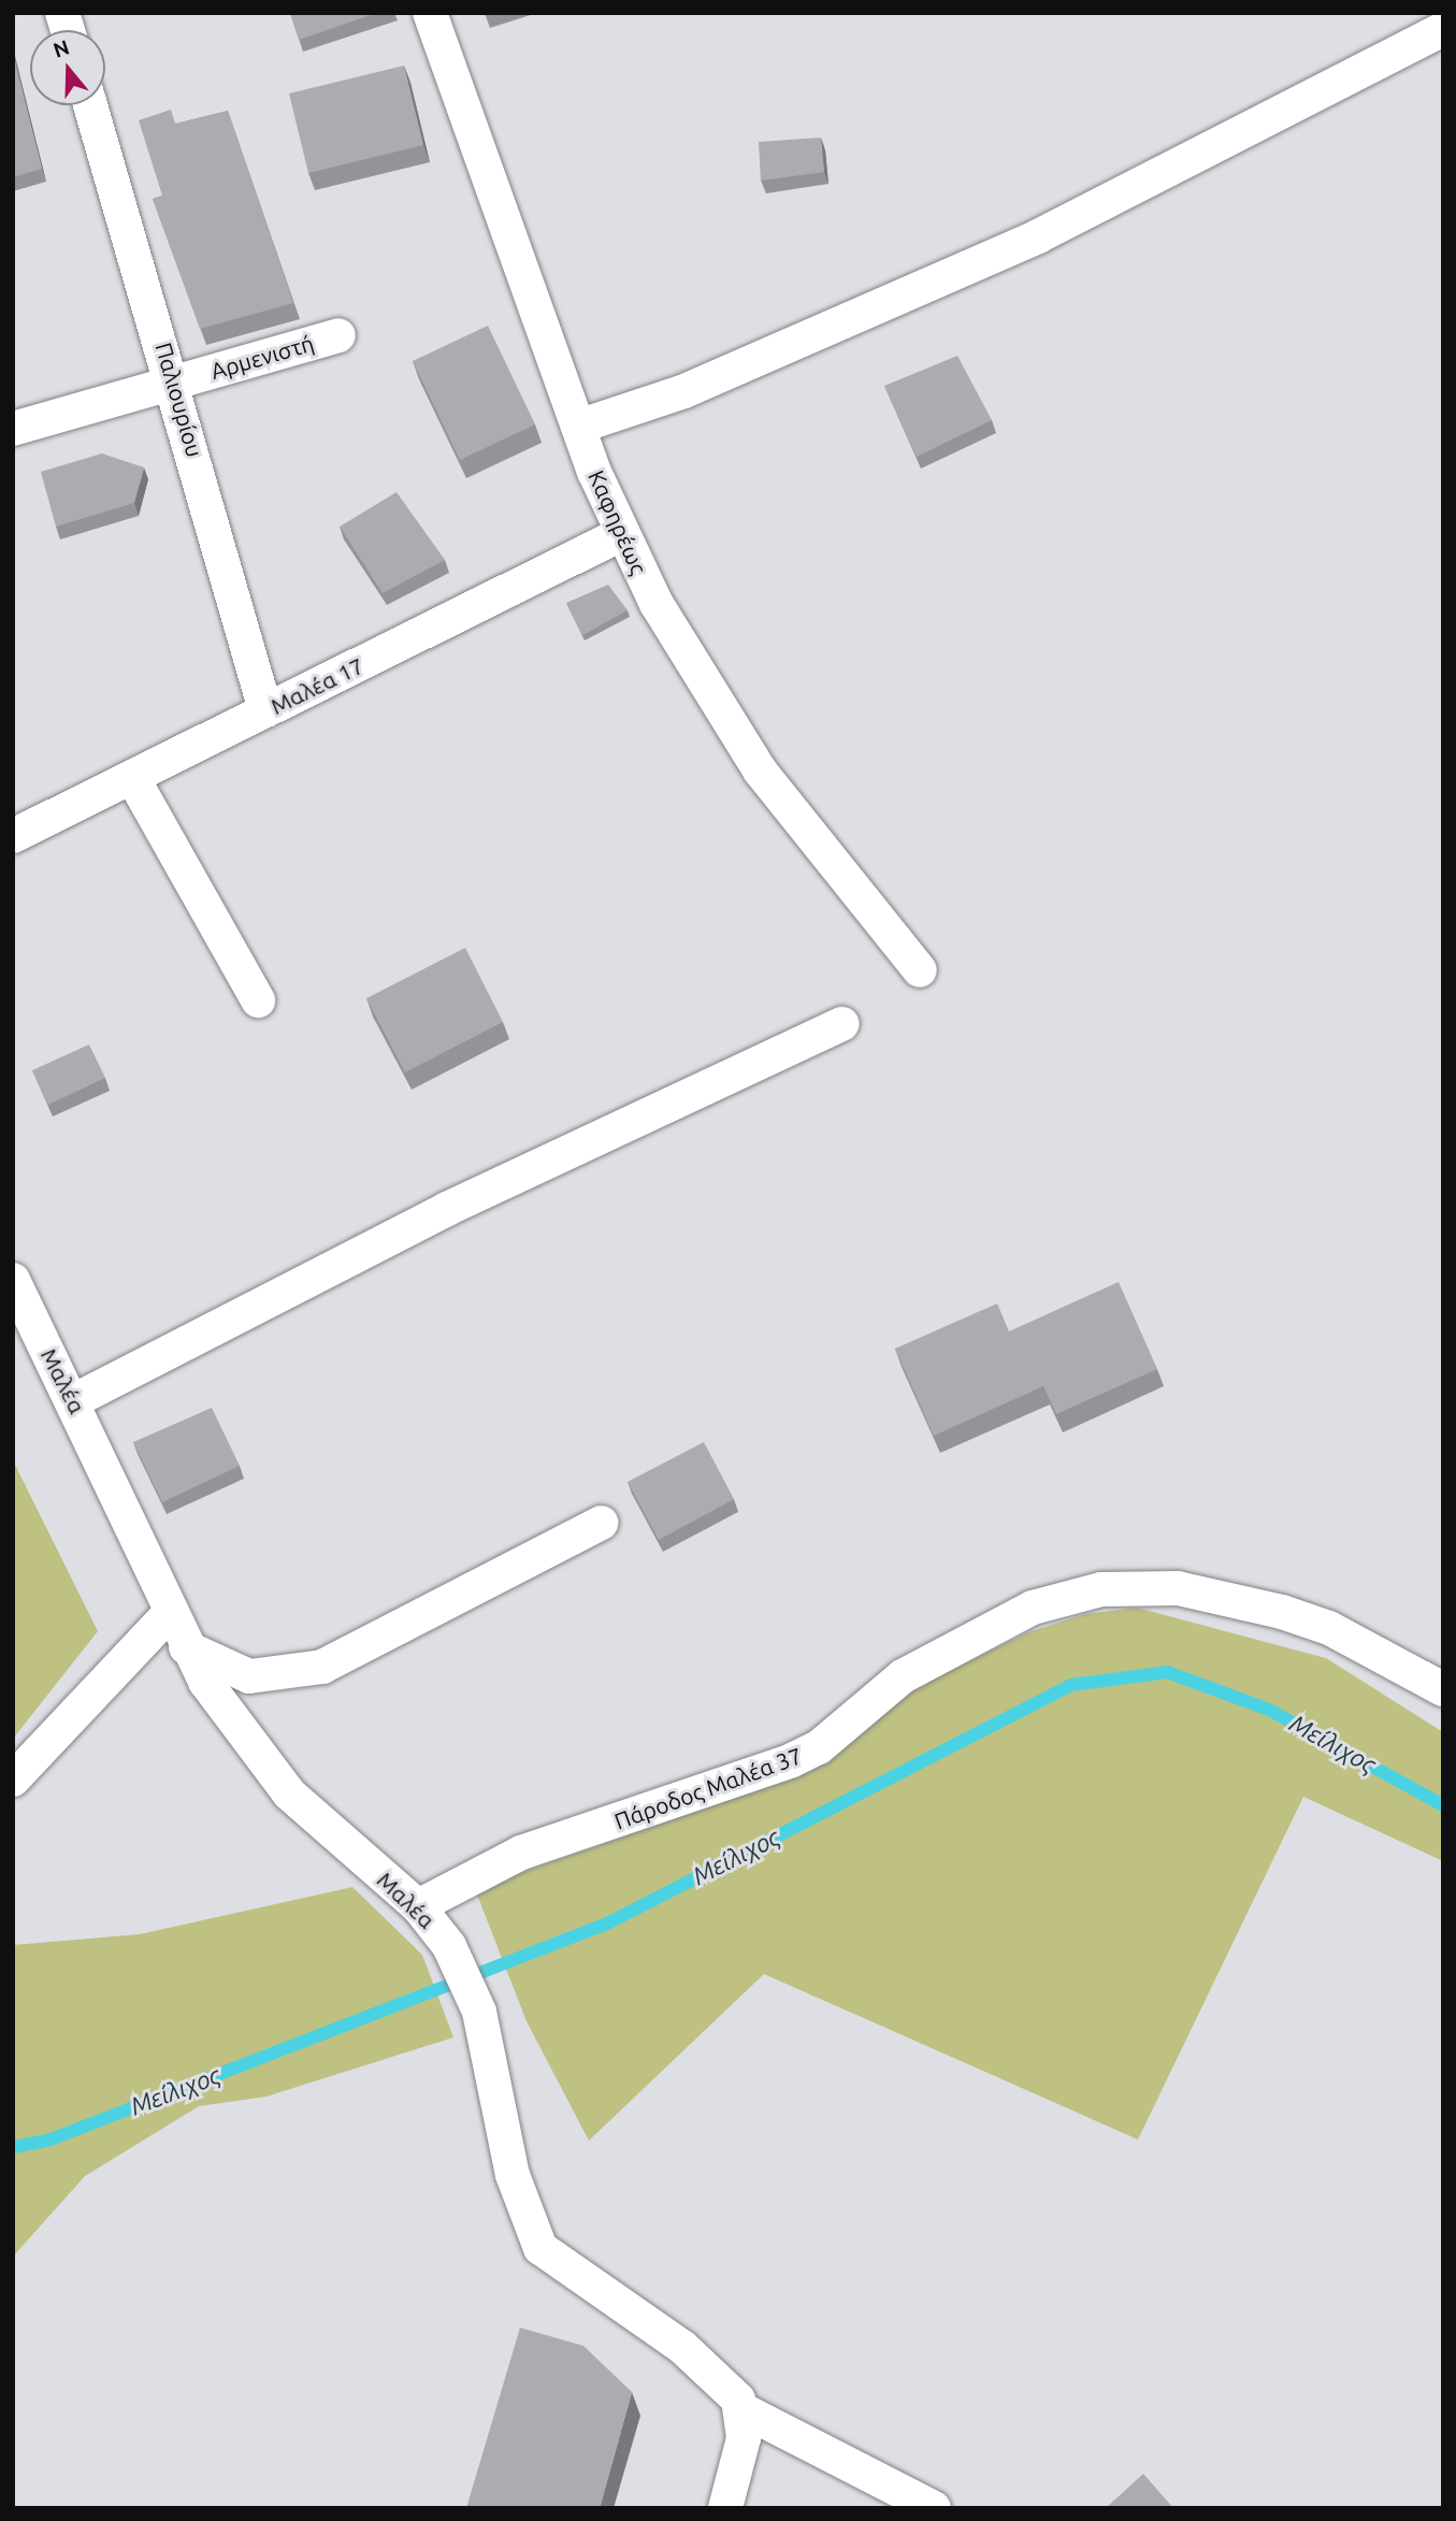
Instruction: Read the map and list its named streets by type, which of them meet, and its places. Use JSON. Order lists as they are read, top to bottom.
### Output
{
  "streets": {
    "street": [
      "Αρμενιστή",
      "Παλιουρίου",
      "Καφηρέως",
      "Μαλέα 17",
      "Μαλέα",
      "Πάροδος Μαλέα 37"
    ]
  },
  "crossings": [
    ["Αρμενιστή", "Παλιουρίου"],
    ["Παλιουρίου", "Μαλέα 17"],
    ["Καφηρέως", "Μαλέα 17"],
    ["Μαλέα", "Πάροδος Μαλέα 37"]
  ],
  "water": ["Μείλιχος"],
  "north": "top"
}
